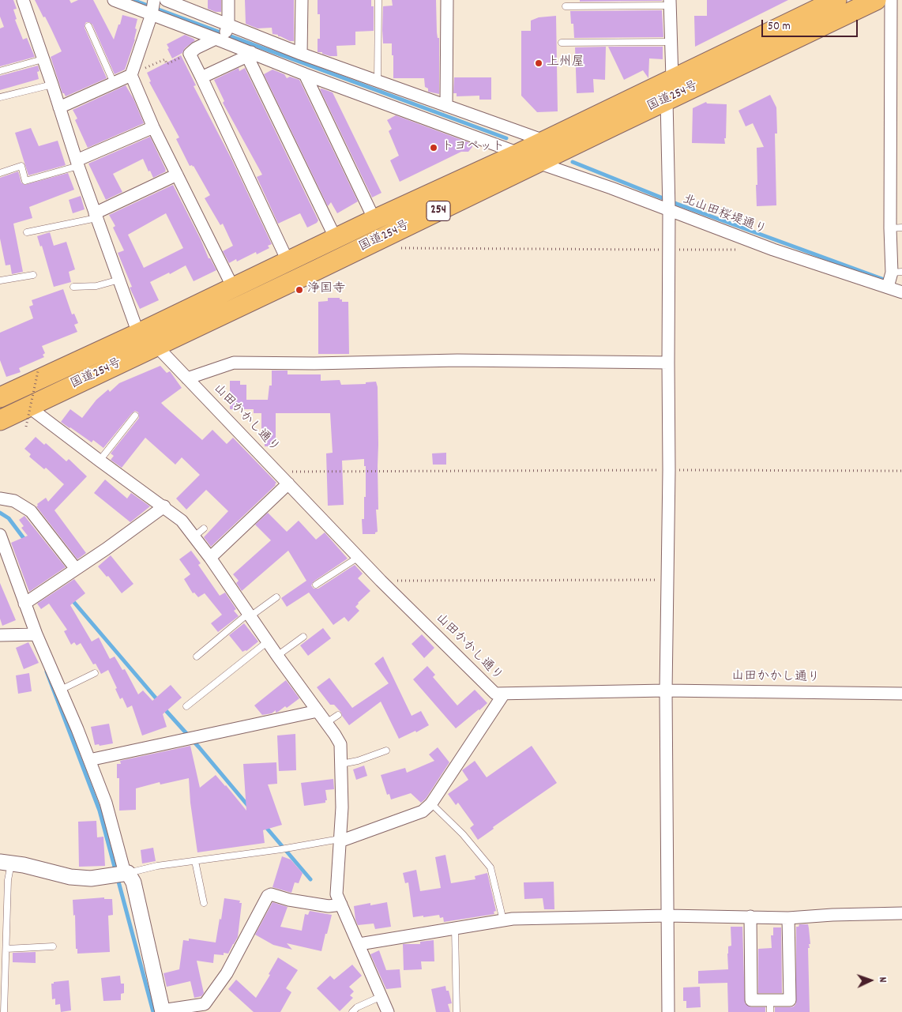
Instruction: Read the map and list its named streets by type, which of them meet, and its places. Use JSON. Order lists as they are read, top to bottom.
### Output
{
  "streets": {
    "highway": ["国道254号", "254"],
    "street": ["北山田桜堤通り", "山田かかし通り"]
  },
  "crossings": [
    ["国道254号", "北山田桜堤通り"],
    ["国道254号", "山田かかし通り"]
  ],
  "places": ["上州屋", "トヨペット", "浄国寺"],
  "scale_bar": "50 m",
  "north": "right"
}
